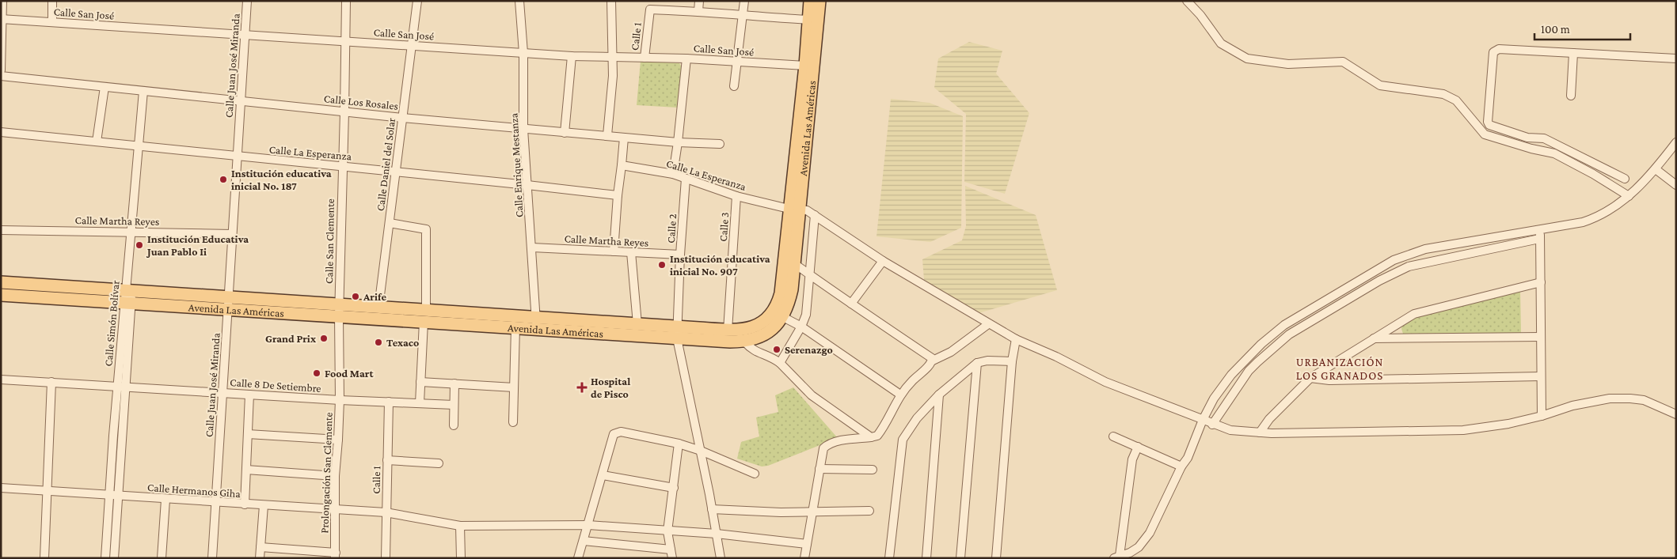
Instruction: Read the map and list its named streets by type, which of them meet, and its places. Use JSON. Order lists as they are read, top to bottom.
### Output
{
  "streets": {
    "main road": ["Avenida Las Américas"],
    "street": [
      "Calle San José",
      "Calle 1",
      "Calle Juan José Miranda",
      "Calle Los Rosales",
      "Calle La Esperanza",
      "Calle Daniel del Solar",
      "Calle Enrique Mestanza",
      "Calle Martha Reyes",
      "Calle 3",
      "Calle 2",
      "Calle San Clemente",
      "Calle Simón Bolívar",
      "Calle 8 De Setiembre",
      "Prolongación San Clemente",
      "Calle Hermanos Giha"
    ]
  },
  "crossings": [
    ["Calle San José", "Calle 1"],
    ["Calle San José", "Calle Juan José Miranda"],
    ["Calle San José", "Avenida Las Américas"],
    ["Calle San José", "Calle Daniel del Solar"],
    ["Calle San José", "Calle Enrique Mestanza"],
    ["Calle San José", "Calle San Clemente"],
    ["Calle 1", "Avenida Las Américas"],
    ["Calle 1", "Calle 8 De Setiembre"],
    ["Calle 1", "Calle Hermanos Giha"],
    ["Calle Juan José Miranda", "Calle Los Rosales"],
    ["Calle Juan José Miranda", "Avenida Las Américas"],
    ["Calle Juan José Miranda", "Calle La Esperanza"],
    ["Calle Juan José Miranda", "Calle Martha Reyes"],
    ["Calle Juan José Miranda", "Calle 8 De Setiembre"],
    ["Calle Juan José Miranda", "Calle Hermanos Giha"],
    ["Calle Los Rosales", "Calle Daniel del Solar"],
    ["Calle Los Rosales", "Calle Enrique Mestanza"],
    ["Calle Los Rosales", "Calle San Clemente"],
    ["Calle Los Rosales", "Calle Simón Bolívar"],
    ["Avenida Las Américas", "Calle La Esperanza"],
    ["Avenida Las Américas", "Calle Daniel del Solar"],
    ["Avenida Las Américas", "Calle Enrique Mestanza"],
    ["Avenida Las Américas", "Calle 3"],
    ["Avenida Las Américas", "Calle 2"],
    ["Avenida Las Américas", "Calle San Clemente"],
    ["Avenida Las Américas", "Calle Simón Bolívar"],
    ["Avenida Las Américas", "Prolongación San Clemente"],
    ["Calle La Esperanza", "Calle Daniel del Solar"],
    ["Calle La Esperanza", "Calle Enrique Mestanza"],
    ["Calle La Esperanza", "Calle 3"],
    ["Calle La Esperanza", "Calle 2"],
    ["Calle La Esperanza", "Calle San Clemente"],
    ["Calle La Esperanza", "Calle Simón Bolívar"],
    ["Calle Enrique Mestanza", "Calle Martha Reyes"],
    ["Calle Martha Reyes", "Calle 2"],
    ["Calle Martha Reyes", "Calle Simón Bolívar"],
    ["Calle 2", "Calle Hermanos Giha"],
    ["Calle San Clemente", "Prolongación San Clemente"],
    ["Calle Simón Bolívar", "Calle 8 De Setiembre"],
    ["Calle Simón Bolívar", "Calle Hermanos Giha"],
    ["Calle 8 De Setiembre", "Prolongación San Clemente"],
    ["Prolongación San Clemente", "Calle Hermanos Giha"]
  ],
  "districts": ["URBANIZACIÓN LOS GRANADOS"],
  "places": {
    "other": [
      "Institución educativa inicial No. 187",
      "Institución Educativa Juan Pablo Ii",
      "Institución educativa inicial No. 907",
      "Arife",
      "Grand Prix",
      "Texaco",
      "Serenazgo",
      "Food Mart"
    ],
    "health": ["Hospital de Pisco"]
  },
  "scale_bar": "100 m"
}
